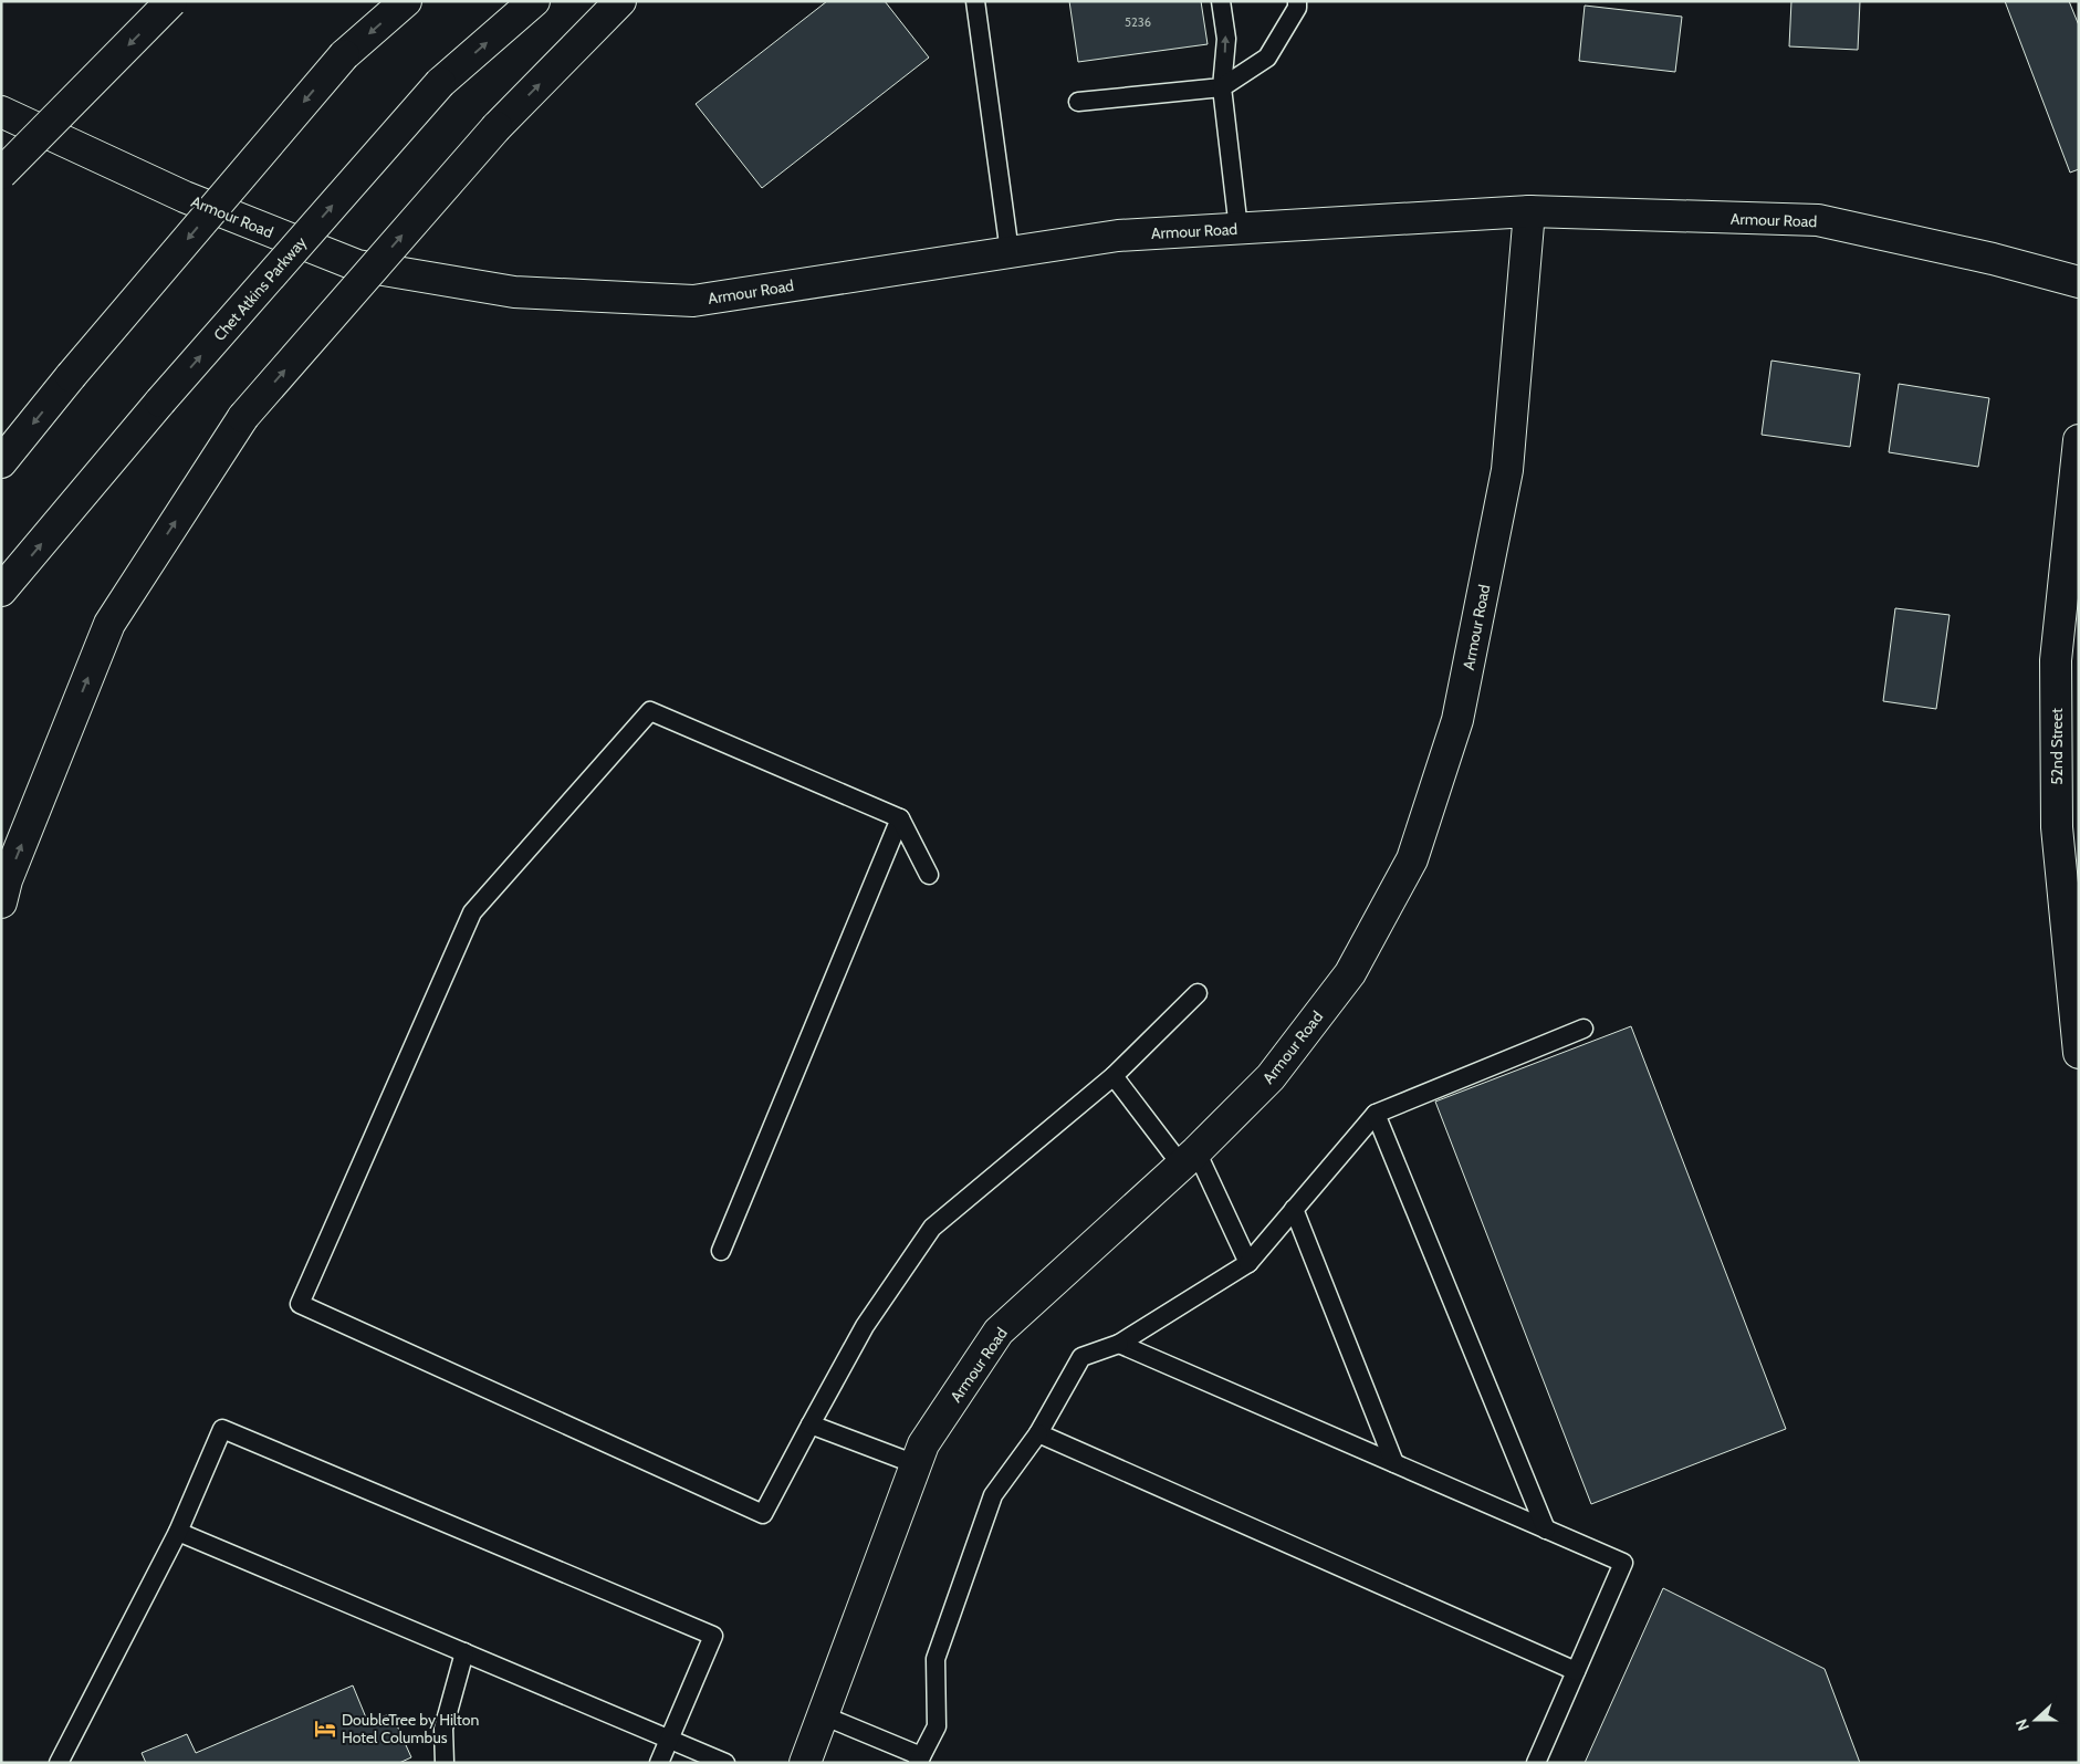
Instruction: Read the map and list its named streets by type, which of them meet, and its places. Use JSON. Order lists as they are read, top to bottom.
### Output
{
  "streets": {
    "main road": ["Armour Road", "Chet Atkins Parkway", "52nd Street"]
  },
  "places": {
    "hotel": ["DoubleTree by Hilton Hotel Columbus"]
  },
  "house_numbers": ["5236"],
  "north": "left"
}
